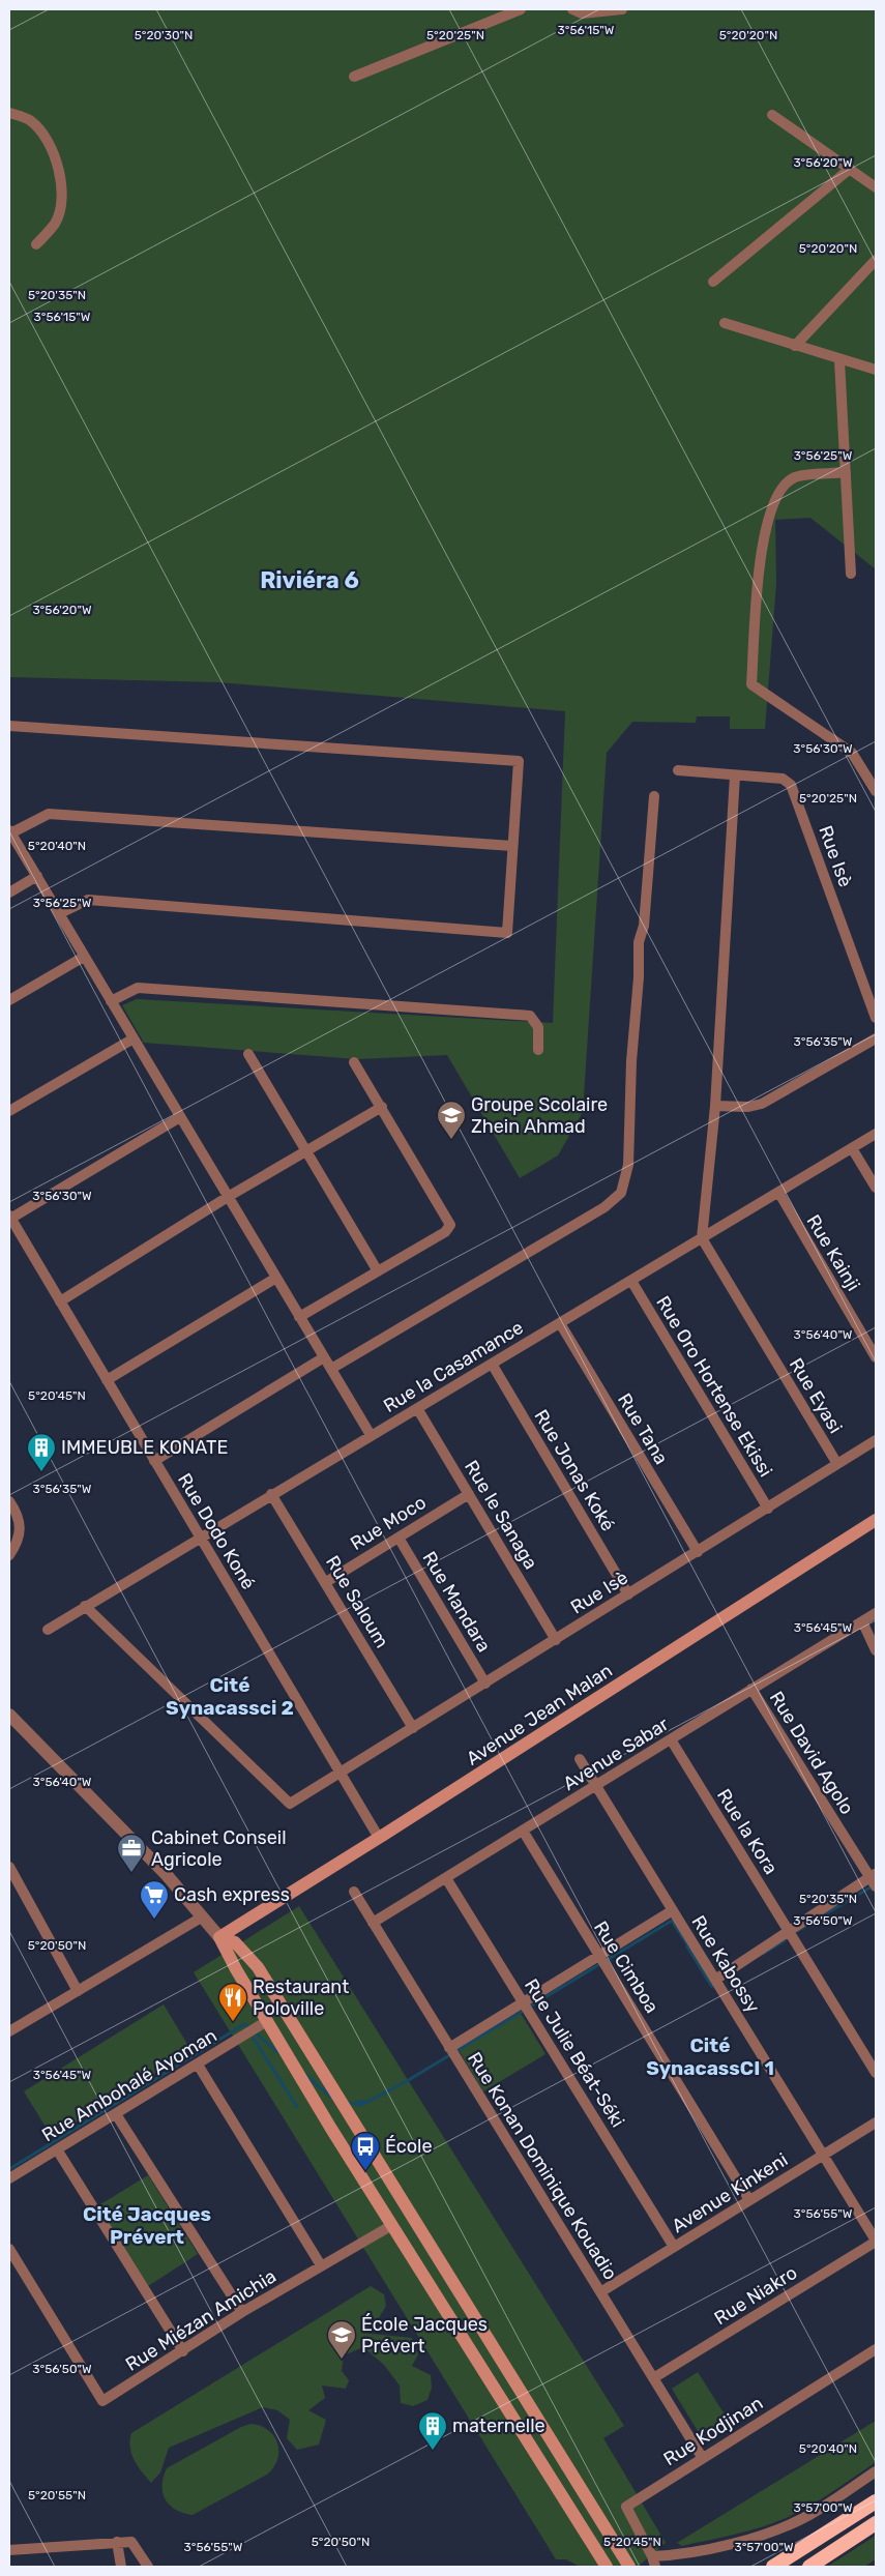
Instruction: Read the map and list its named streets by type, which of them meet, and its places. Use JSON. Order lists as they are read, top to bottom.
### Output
{
  "streets": {
    "main road": ["Avenue Jean Malan"],
    "street": [
      "Rue Isè",
      "Rue Kainji",
      "Rue la Casamance",
      "Rue Oro Hortense Ekissi",
      "Rue Eyasi",
      "Rue Tana",
      "Rue Jonas Koké",
      "Rue le Sanaga",
      "Rue Moco",
      "Rue Dodo Koné",
      "Rue Saloum",
      "Rue Mandara",
      "Rue David Agolo",
      "Avenue Sabar",
      "Rue la Kora",
      "Rue Kabossy",
      "Rue Cimboa",
      "Rue Julie Béat-Séki",
      "Rue Ambohalé Ayoman",
      "Rue Konan Dominique Kouadio",
      "Avenue Kinkeni",
      "Rue Niakro",
      "Rue Miézan Amichia",
      "Rue Kodjinan"
    ]
  },
  "crossings": [
    ["Rue Isè", "Rue la Casamance"],
    ["Rue Isè", "Rue Oro Hortense Ekissi"],
    ["Rue Isè", "Rue Eyasi"],
    ["Rue Isè", "Rue Tana"],
    ["Rue Isè", "Rue Jonas Koké"],
    ["Rue Isè", "Rue le Sanaga"],
    ["Rue Isè", "Rue Dodo Koné"],
    ["Rue Isè", "Rue Saloum"],
    ["Rue Isè", "Rue Mandara"],
    ["Rue Kainji", "Rue la Casamance"],
    ["Rue la Casamance", "Rue Oro Hortense Ekissi"],
    ["Rue la Casamance", "Rue Eyasi"],
    ["Rue la Casamance", "Rue Tana"],
    ["Rue la Casamance", "Rue Jonas Koké"],
    ["Rue la Casamance", "Rue le Sanaga"],
    ["Rue la Casamance", "Rue Dodo Koné"],
    ["Rue la Casamance", "Rue Saloum"],
    ["Rue le Sanaga", "Rue Moco"],
    ["Rue Moco", "Rue Saloum"],
    ["Rue Moco", "Rue Mandara"],
    ["Rue Dodo Koné", "Avenue Jean Malan"],
    ["Rue David Agolo", "Avenue Sabar"],
    ["Avenue Sabar", "Rue la Kora"],
    ["Avenue Sabar", "Rue Kabossy"],
    ["Avenue Sabar", "Rue Cimboa"],
    ["Avenue Sabar", "Rue Julie Béat-Séki"],
    ["Avenue Sabar", "Rue Konan Dominique Kouadio"],
    ["Rue Kabossy", "Avenue Kinkeni"],
    ["Rue Kabossy", "Rue Niakro"],
    ["Rue Cimboa", "Avenue Kinkeni"],
    ["Rue Julie Béat-Séki", "Avenue Kinkeni"],
    ["Rue Konan Dominique Kouadio", "Avenue Kinkeni"],
    ["Rue Konan Dominique Kouadio", "Rue Niakro"],
    ["Rue Konan Dominique Kouadio", "Rue Kodjinan"]
  ],
  "districts": [
    "Riviéra 6",
    "Cité Synacassci 2",
    "Cité SynacassCI 1",
    "Cité Jacques Prévert"
  ],
  "places": {
    "school or university": ["Groupe Scolaire Zhein Ahmad", "École Jacques Prévert"],
    "building": ["IMMEUBLE KONATE", "maternelle"],
    "office": ["Cabinet Conseil Agricole"],
    "supermarket": ["Cash express"],
    "restaurant": ["Restaurant Poloville"],
    "bus stop": ["École"]
  },
  "coordinates": [
    "3°56'15\"W",
    "5°20'30\"N",
    "5°20'20\"N",
    "5°20'25\"N",
    "3°56'20\"W",
    "5°20'35\"N",
    "3°56'25\"W",
    "3°56'30\"W",
    "5°20'40\"N",
    "3°56'35\"W",
    "3°56'40\"W",
    "5°20'45\"N",
    "3°56'45\"W",
    "3°56'50\"W",
    "5°20'50\"N",
    "3°56'55\"W",
    "5°20'55\"N",
    "3°57'00\"W"
  ]
}
